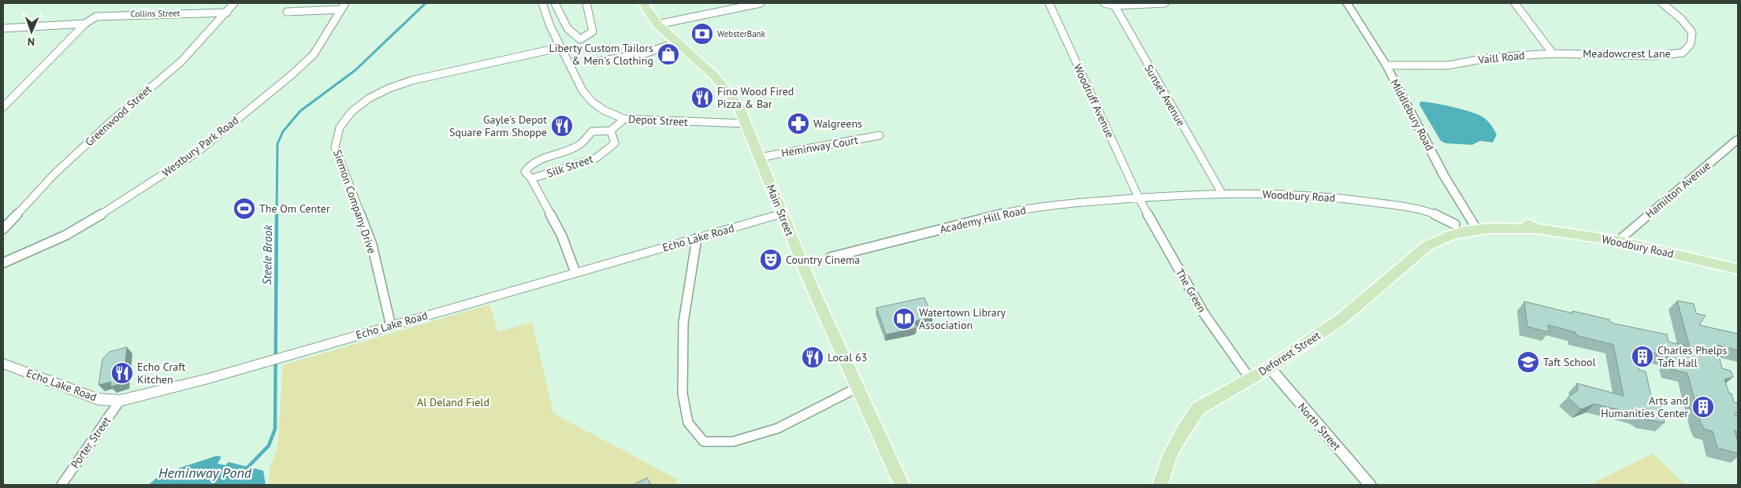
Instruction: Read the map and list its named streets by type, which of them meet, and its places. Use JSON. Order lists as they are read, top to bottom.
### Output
{
  "streets": {
    "main road": [
      "Woodbury Road",
      "Main Street",
      "Echo Lake Road",
      "Deforest Street"
    ],
    "street": [
      "Collins Street",
      "Meadowcrest Lane",
      "Vaill Road",
      "Sunset Avenue",
      "Woodruff Avenue",
      "Middlebury Road",
      "Greenwood Street",
      "Depot Street",
      "Westbury Park Road",
      "Heminway Court",
      "Silk Street",
      "Hamilton Avenue",
      "Siemon Company Drive",
      "Academy Hill Road",
      "The Green",
      "North Street",
      "Porter Street"
    ]
  },
  "crossings": [
    ["Collins Street", "Greenwood Street"],
    ["Meadowcrest Lane", "Vaill Road"],
    ["Vaill Road", "Middlebury Road"],
    ["Sunset Avenue", "Woodbury Road"],
    ["Woodruff Avenue", "Woodbury Road"],
    ["Woodruff Avenue", "Academy Hill Road"],
    ["Woodruff Avenue", "The Green"],
    ["Middlebury Road", "Woodbury Road"],
    ["Depot Street", "Siemon Company Drive"],
    ["Depot Street", "Main Street"],
    ["Heminway Court", "Main Street"],
    ["Silk Street", "Echo Lake Road"],
    ["Hamilton Avenue", "Woodbury Road"],
    ["Woodbury Road", "Academy Hill Road"],
    ["Woodbury Road", "The Green"],
    ["Woodbury Road", "Deforest Street"],
    ["Siemon Company Drive", "Echo Lake Road"],
    ["Main Street", "Echo Lake Road"],
    ["Academy Hill Road", "The Green"],
    ["Echo Lake Road", "Porter Street"],
    ["The Green", "Deforest Street"],
    ["Deforest Street", "North Street"]
  ],
  "water": ["Steele Brook", "Heminway Pond"],
  "parks": ["Al Deland Field"],
  "places": {
    "bank": ["WebsterBank"],
    "shop": ["Liberty Custom Tailors & Men's Clothing"],
    "restaurant": [
      "Fino Wood Fired Pizza & Bar",
      "Gayle's Depot Square Farm Shoppe",
      "Local 63",
      "Echo Craft Kitchen"
    ],
    "pharmacy": ["Walgreens"],
    "sports": ["The Om Center"],
    "theatre": ["Country Cinema"],
    "library": ["Watertown Library Association"],
    "building": ["Charles Phelps Taft Hall", "Arts and Humanities Center"],
    "school or university": ["Taft School"]
  },
  "north": "bottom"
}
